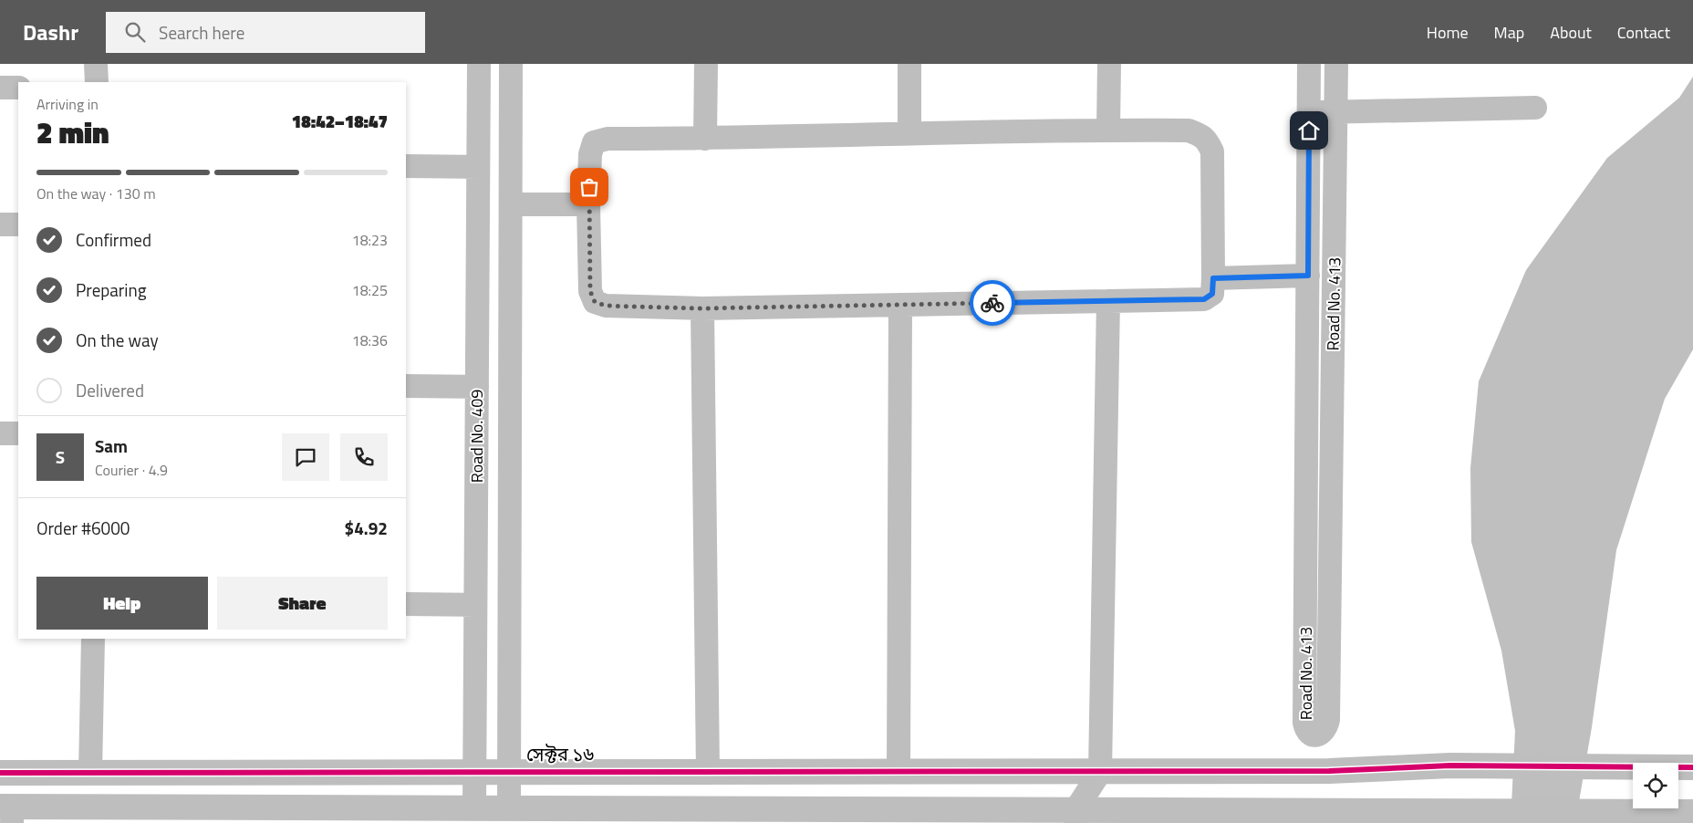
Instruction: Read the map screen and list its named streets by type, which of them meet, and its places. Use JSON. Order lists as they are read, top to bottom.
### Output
{
  "streets": {
    "street": ["Road No. 413", "Road No. 409"]
  },
  "districts": ["সেক্টর ১৬"],
  "page": {
    "header": "Dashr",
    "search": "Search here",
    "nav": [
      "Home",
      "Map",
      "About",
      "Contact"
    ],
    "heading": ["2 min", "Arriving in", "18:42–18:47"],
    "panel": [
      "Sam",
      "Courier · 4.9",
      "Order #6000",
      "$4.92"
    ],
    "bar": "On the way · 130 m",
    "list": [
      ["Confirmed", "18:23"],
      ["Preparing", "18:25"],
      ["On the way", "18:36"],
      "Delivered"
    ],
    "round": "S",
    "buttons": ["Help", "Share"]
  }
}
